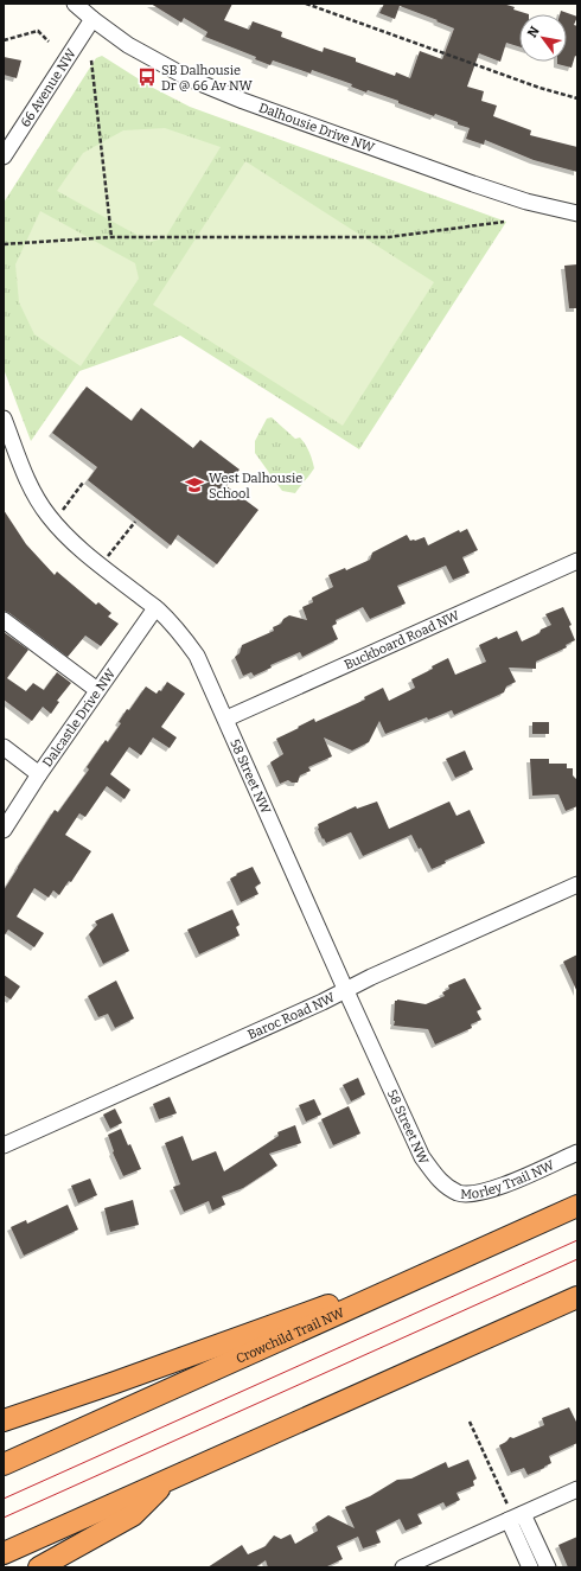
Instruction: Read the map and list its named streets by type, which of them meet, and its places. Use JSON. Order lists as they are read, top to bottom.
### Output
{
  "streets": {
    "highway": ["Crowchild Trail NW"],
    "street": [
      "66 Avenue NW",
      "Dalhousie Drive NW",
      "Buckboard Road NW",
      "Dalcastle Drive NW",
      "58 Street NW",
      "Baroc Road NW",
      "Morley Trail NW"
    ]
  },
  "crossings": [
    ["66 Avenue NW", "Dalhousie Drive NW"],
    ["Buckboard Road NW", "58 Street NW"],
    ["Dalcastle Drive NW", "58 Street NW"],
    ["58 Street NW", "Baroc Road NW"],
    ["58 Street NW", "Morley Trail NW"]
  ],
  "places": {
    "bus stop": ["SB Dalhousie Dr @ 66 Av NW"],
    "school or university": ["West Dalhousie School"]
  },
  "north": "top left"
}
